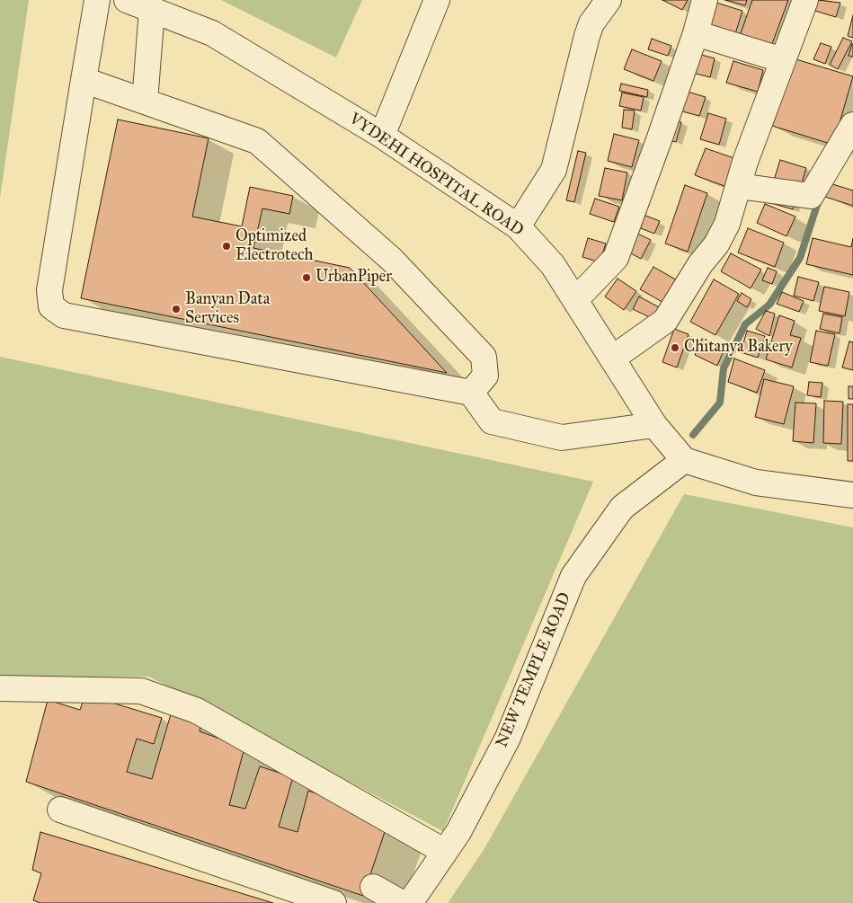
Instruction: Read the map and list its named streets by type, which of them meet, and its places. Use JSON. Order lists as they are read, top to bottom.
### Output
{
  "streets": {
    "street": ["VYDEHI HOSPITAL ROAD", "NEW TEMPLE ROAD"]
  },
  "crossings": [
    ["VYDEHI HOSPITAL ROAD", "NEW TEMPLE ROAD"]
  ],
  "places": [
    "Optimized Electrotech",
    "UrbanPiper",
    "Banyan Data Services",
    "Chitanya Bakery"
  ]
}
